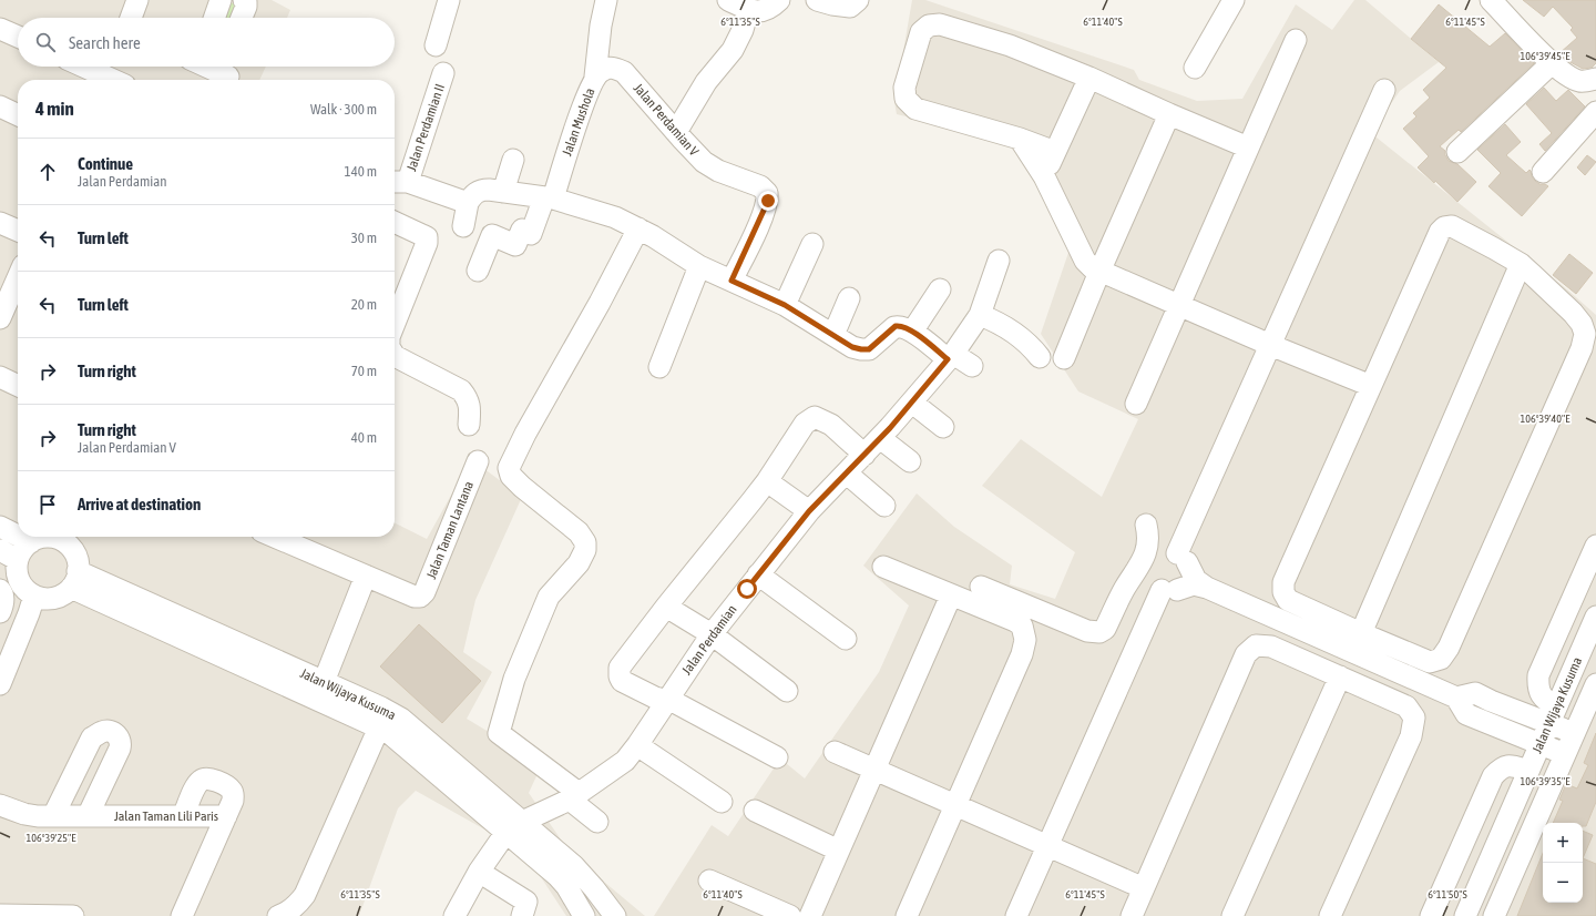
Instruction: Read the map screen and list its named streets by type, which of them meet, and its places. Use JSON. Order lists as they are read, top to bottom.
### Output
{
  "streets": {
    "street": [
      "Jalan Perdamian V",
      "Jalan Mushola",
      "Jalan Perdamian II",
      "Jalan Taman Lantana",
      "Jalan Perdamian",
      "Jalan Wijaya Kusuma",
      "Jalan Taman Lili Paris"
    ]
  },
  "crossings": [
    ["Jalan Perdamian V", "Jalan Mushola"],
    ["Jalan Perdamian", "Jalan Wijaya Kusuma"]
  ],
  "page": {
    "search": "Search here",
    "heading": ["4 min", "Walk · 300 m"],
    "list": [
      ["Continue", "Jalan Perdamian", "140 m"],
      ["Turn left", "30 m"],
      ["Turn left", "20 m"],
      ["Turn right", "70 m"],
      ["Turn right", "Jalan Perdamian V", "40 m"],
      "Arrive at destination"
    ],
    "map_buttons": ["+", "−"]
  },
  "coordinates": [
    "6°11'40\"S",
    "6°11'35\"S",
    "6°11'45\"S",
    "106°39'45\"E",
    "106°39'40\"E",
    "106°39'35\"E",
    "106°39'25\"E",
    "6°11'50\"S"
  ]
}
